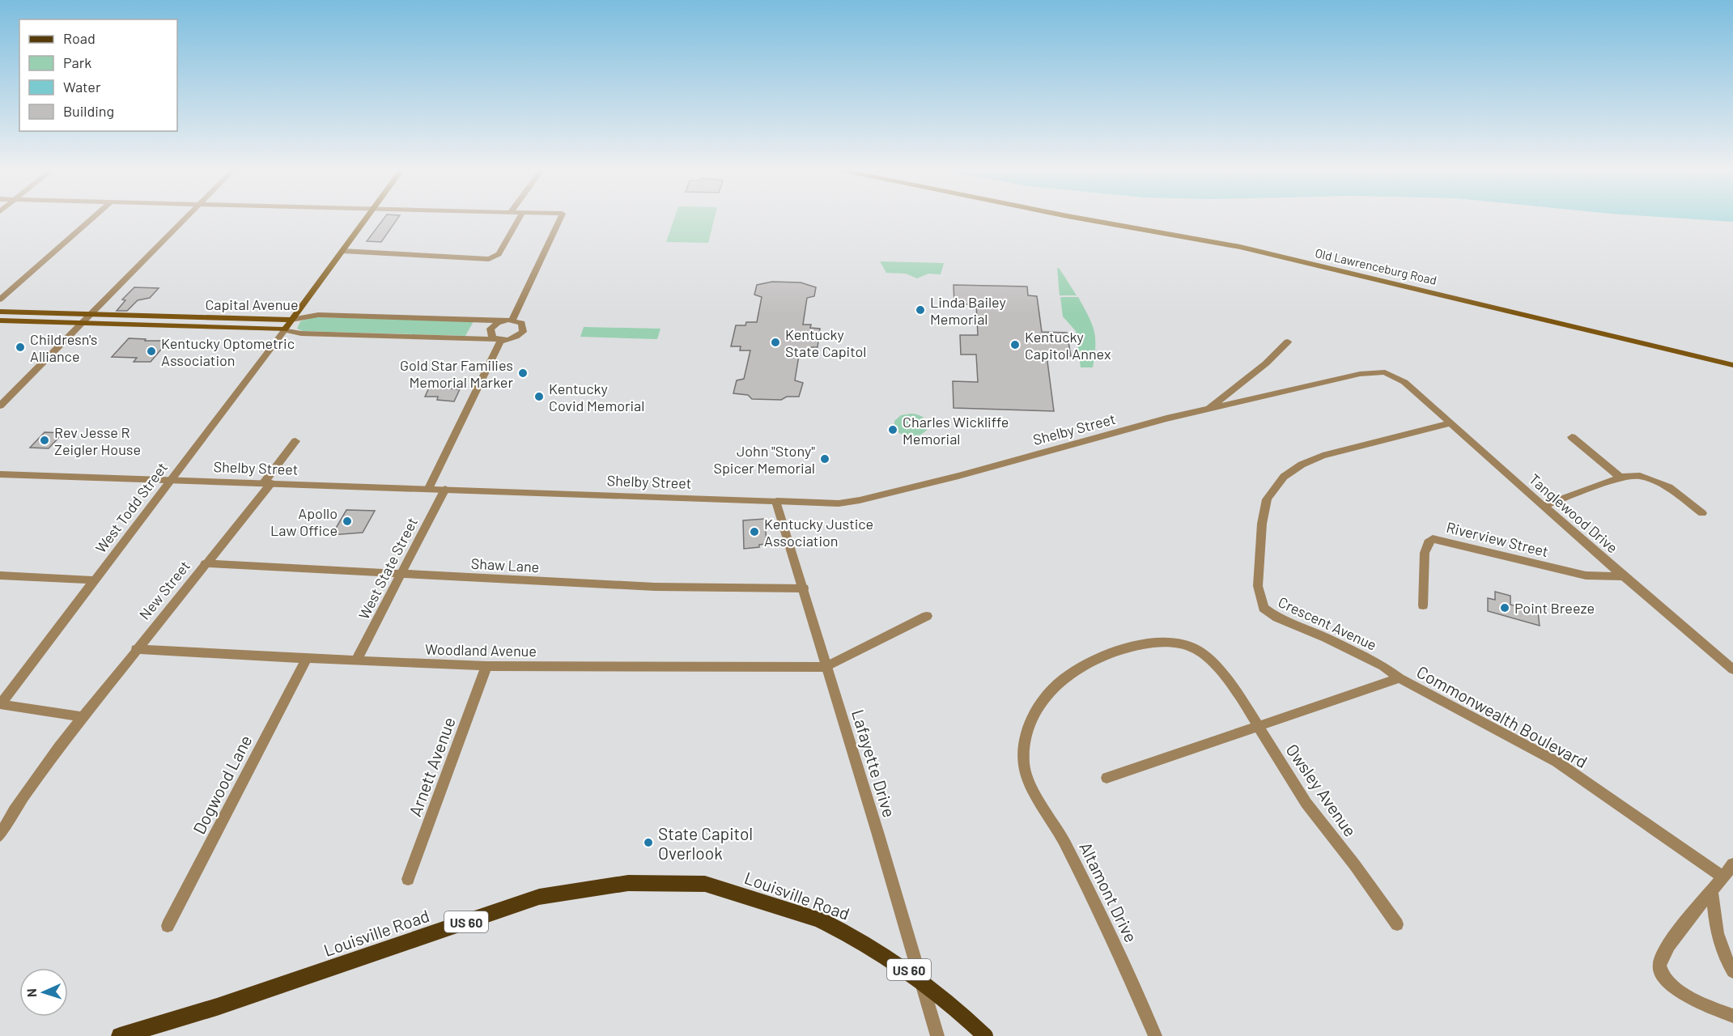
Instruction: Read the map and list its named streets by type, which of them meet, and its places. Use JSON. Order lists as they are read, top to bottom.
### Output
{
  "streets": {
    "main road": [
      "Old Lawrenceburg Road",
      "Capital Avenue",
      "Louisville Road",
      "US 60"
    ],
    "street": [
      "Shelby Street",
      "West Todd Street",
      "Tanglewood Drive",
      "Riverview Street",
      "Shaw Lane",
      "West State Street",
      "New Street",
      "Crescent Avenue",
      "Woodland Avenue",
      "Commonwealth Boulevard",
      "Lafayette Drive",
      "Arnett Avenue",
      "Dogwood Lane",
      "Owsley Avenue",
      "Altamont Drive"
    ]
  },
  "crossings": [
    ["Capital Avenue", "West Todd Street"],
    ["Shelby Street", "West Todd Street"],
    ["Shelby Street", "Tanglewood Drive"],
    ["Shelby Street", "West State Street"],
    ["Shelby Street", "New Street"],
    ["Shelby Street", "Lafayette Drive"],
    ["Tanglewood Drive", "Riverview Street"],
    ["Tanglewood Drive", "Crescent Avenue"],
    ["Shaw Lane", "West State Street"],
    ["Shaw Lane", "New Street"],
    ["Shaw Lane", "Lafayette Drive"],
    ["West State Street", "Woodland Avenue"],
    ["New Street", "Woodland Avenue"],
    ["Crescent Avenue", "Commonwealth Boulevard"],
    ["Woodland Avenue", "Lafayette Drive"],
    ["Woodland Avenue", "Arnett Avenue"],
    ["Woodland Avenue", "Dogwood Lane"],
    ["Commonwealth Boulevard", "Owsley Avenue"],
    ["Owsley Avenue", "Altamont Drive"]
  ],
  "places": [
    "Linda Bailey Memorial",
    "Kentucky State Capitol",
    "Kentucky Capitol Annex",
    "Childresn's Alliance",
    "Kentucky Optometric Association",
    "Gold Star Families Memorial Marker",
    "Kentucky Covid Memorial",
    "Charles Wickliffe Memorial",
    "Rev Jesse R Zeigler House",
    "John \"Stony\" Spicer Memorial",
    "Apollo Law Office",
    "Kentucky Justice Association",
    "Point Breeze",
    "State Capitol Overlook"
  ],
  "legend": [
    "Road",
    "Park",
    "Water",
    "Building"
  ],
  "north": "left"
}
